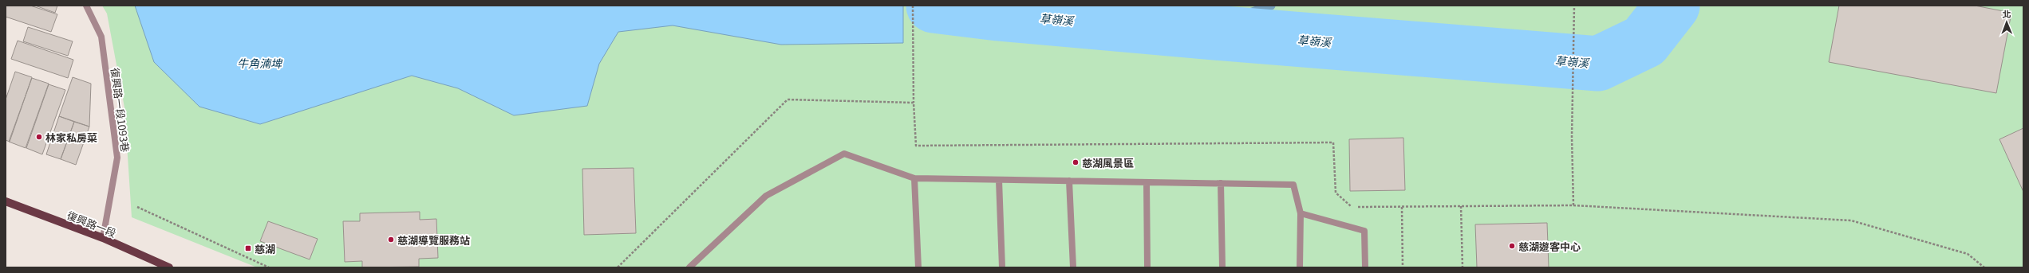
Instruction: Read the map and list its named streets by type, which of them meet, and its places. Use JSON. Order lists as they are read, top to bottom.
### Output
{
  "streets": {
    "main road": ["復興路一段"],
    "street": ["復興路一段1093巷"]
  },
  "crossings": [
    ["復興路一段1093巷", "復興路一段"]
  ],
  "water": ["草嶺溪", "牛角湳埤"],
  "places": {
    "other": [
      "林家私房菜",
      "慈湖風景區",
      "慈湖導覽服務站",
      "慈湖遊客中心"
    ],
    "transit": ["慈湖"]
  },
  "north": "top"
}
